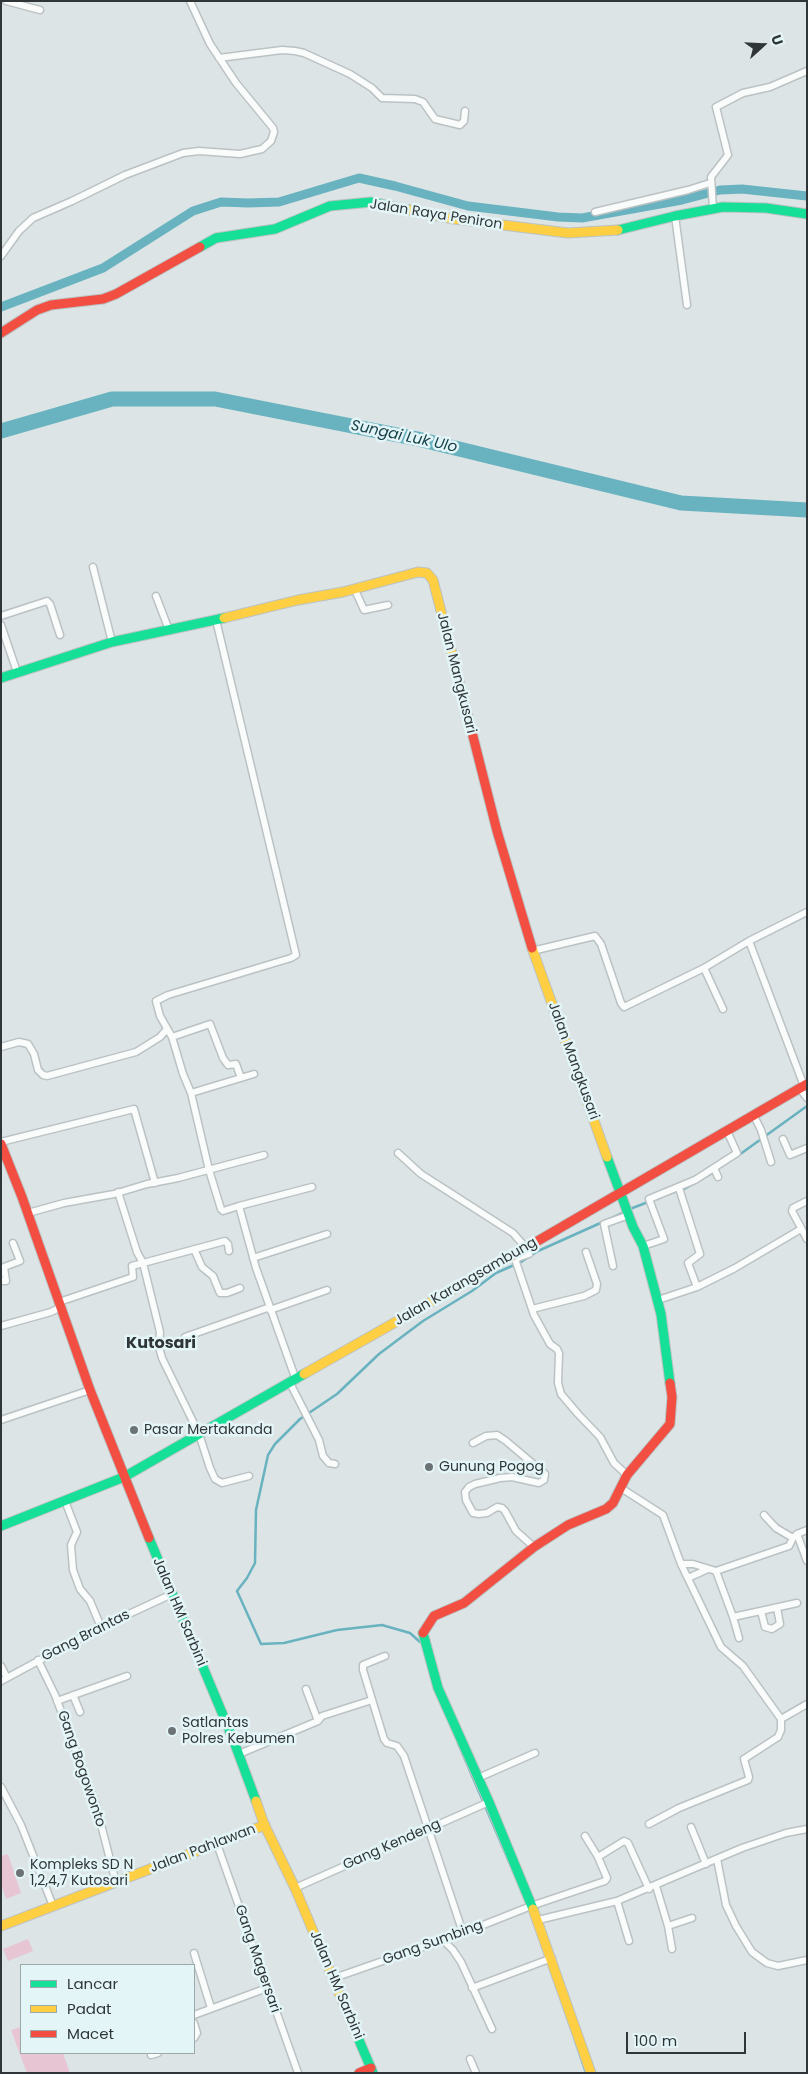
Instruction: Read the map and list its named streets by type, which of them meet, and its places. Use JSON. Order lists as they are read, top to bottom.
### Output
{
  "streets": {
    "main road": [
      "Jalan Raya Peniron",
      "Jalan Mangkusari",
      "Jalan Karangsambung",
      "Jalan HM Sarbini",
      "Jalan Pahlawan"
    ],
    "street": [
      "Gang Brantas",
      "Gang Bogowonto",
      "Gang Kendeng",
      "Gang Sumbing",
      "Gang Magersari"
    ]
  },
  "crossings": [
    ["Jalan Mangkusari", "Jalan Karangsambung"],
    ["Jalan Mangkusari", "Gang Kendeng"],
    ["Jalan Mangkusari", "Gang Sumbing"],
    ["Jalan Karangsambung", "Jalan HM Sarbini"],
    ["Jalan HM Sarbini", "Gang Brantas"],
    ["Jalan HM Sarbini", "Gang Kendeng"],
    ["Jalan HM Sarbini", "Jalan Pahlawan"],
    ["Jalan HM Sarbini", "Gang Sumbing"],
    ["Gang Brantas", "Gang Bogowonto"],
    ["Gang Bogowonto", "Jalan Pahlawan"],
    ["Jalan Pahlawan", "Gang Magersari"]
  ],
  "districts": ["Kutosari"],
  "water": ["Sungai Luk Ulo"],
  "places": [
    "Pasar Mertakanda",
    "Gunung Pogog",
    "Satlantas Polres Kebumen",
    "Kompleks SD N 1,2,4,7 Kutosari"
  ],
  "legend": ["Lancar", "Padat", "Macet"],
  "scale_bar": "100 m",
  "north": "right"
}
